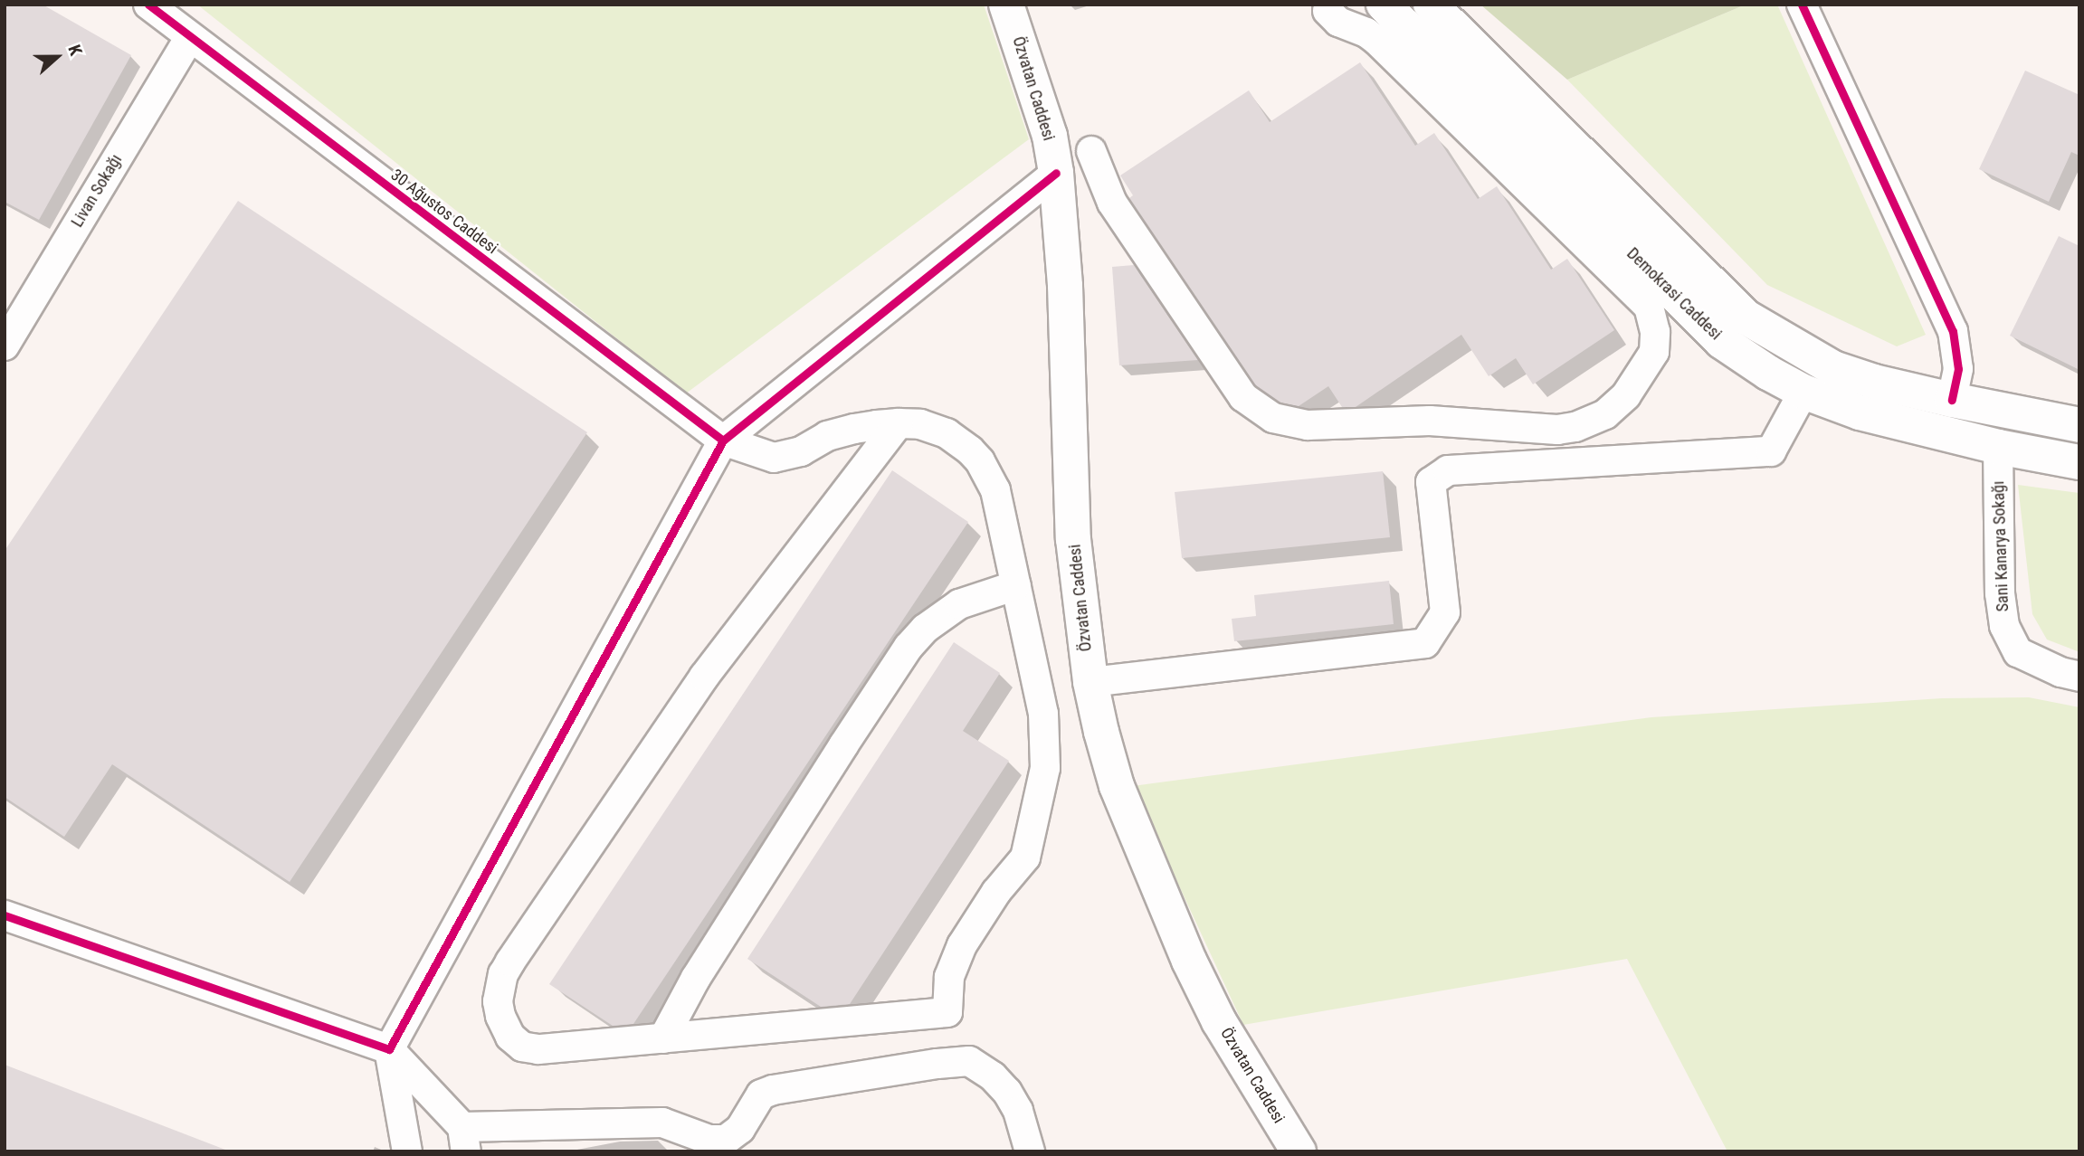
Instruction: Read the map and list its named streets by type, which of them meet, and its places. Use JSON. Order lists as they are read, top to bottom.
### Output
{
  "streets": {
    "main road": ["Özvatan Caddesi", "Demokrasi Caddesi"],
    "street": ["Livan Sokağı", "30 Ağustos Caddesi", "Sani Kanarya Sokağı"]
  },
  "crossings": [
    ["Livan Sokağı", "30 Ağustos Caddesi"],
    ["Demokrasi Caddesi", "Sani Kanarya Sokağı"]
  ],
  "north": "right"
}
